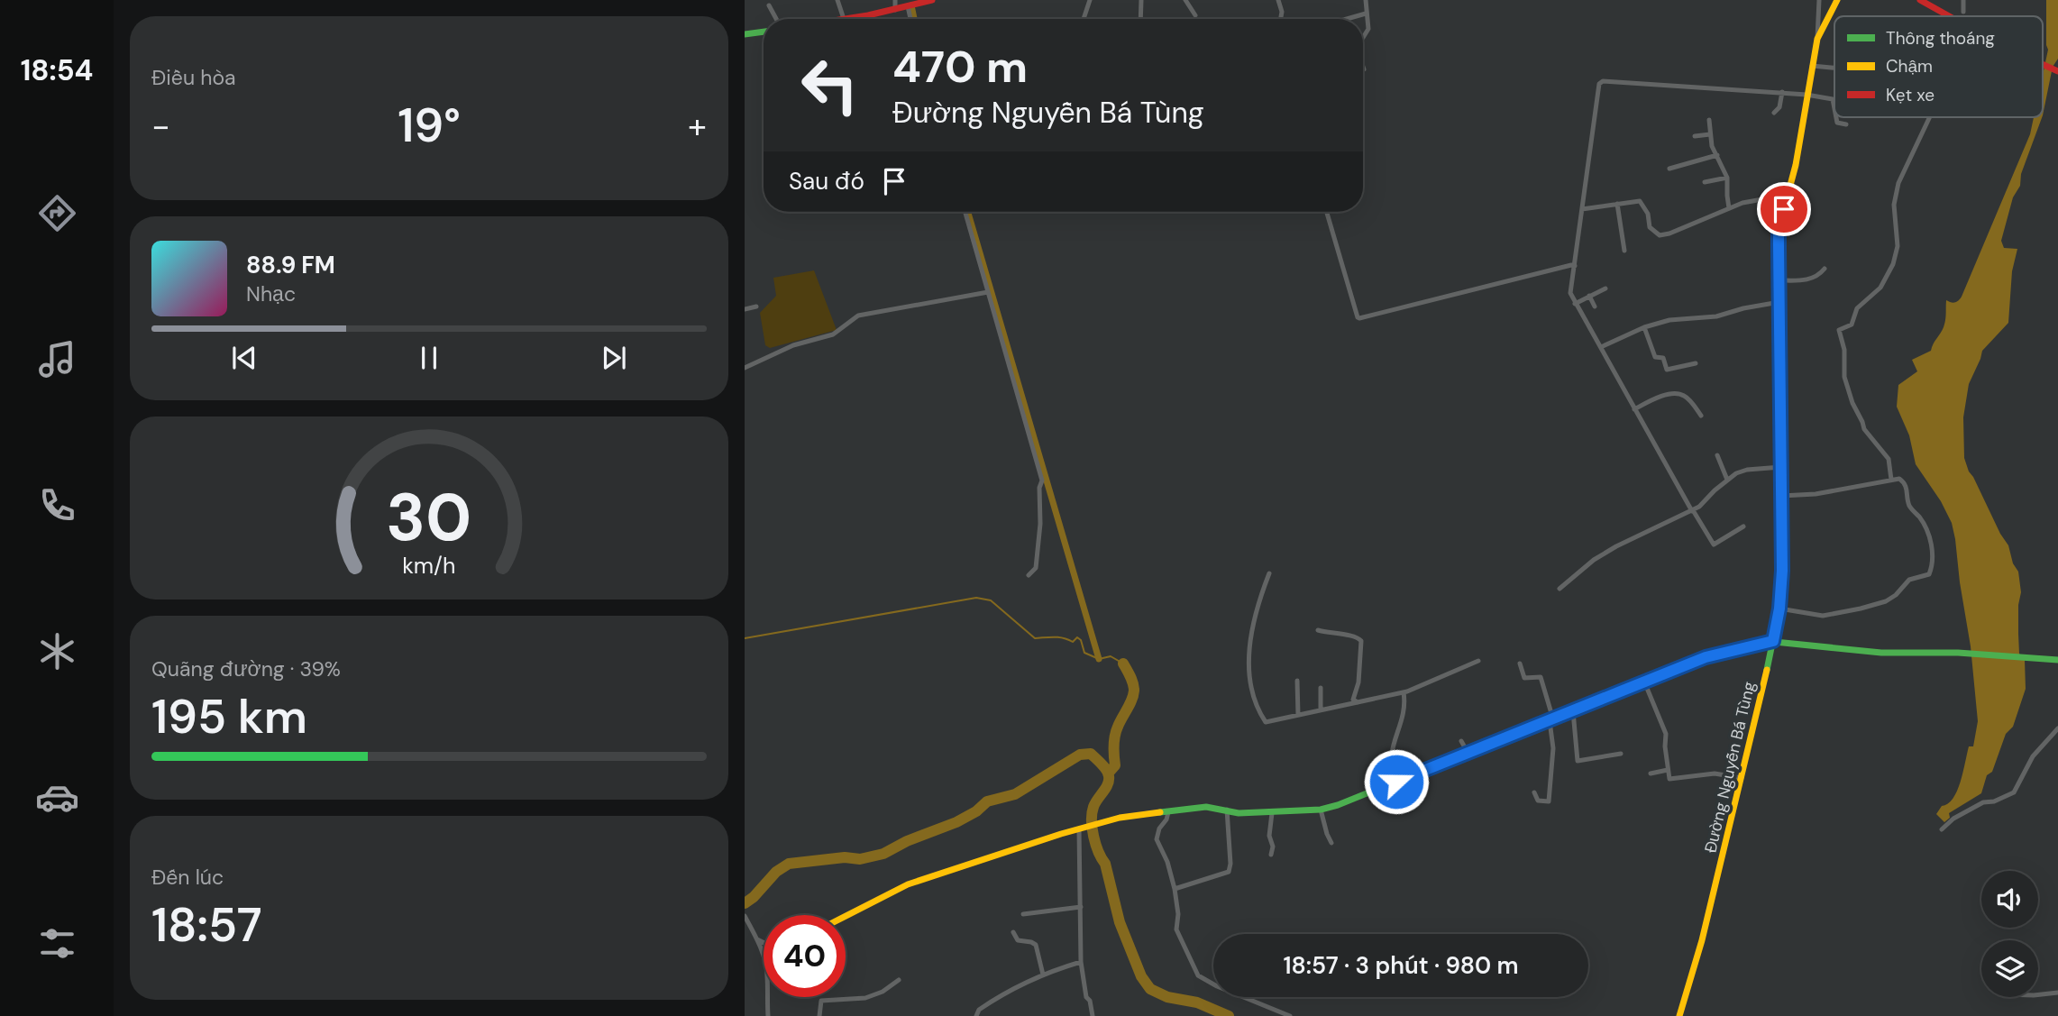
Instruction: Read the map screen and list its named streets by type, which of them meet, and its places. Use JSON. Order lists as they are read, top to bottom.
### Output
{
  "streets": {
    "main road": ["Đường Nguyễn Bá Tùng"]
  },
  "legend": ["Thông thoáng", "Chậm", "Kẹt xe"],
  "page": {
    "tabs": "18:54",
    "tile": [
      "Điều hòa",
      ["Quãng đường · 39%", "195 km"],
      ["Đến lúc", "18:57"]
    ],
    "turn": ["470 m", "Đường Nguyễn Bá Tùng"],
    "heat": ["−", "19°", "+"],
    "then": "Sau đó",
    "song": ["88.9 FM", "Nhạc"],
    "limit": "40",
    "trip": "18:57 · 3 phút · 980 m",
    "gauge": ["30", "km/h"]
  }
}
